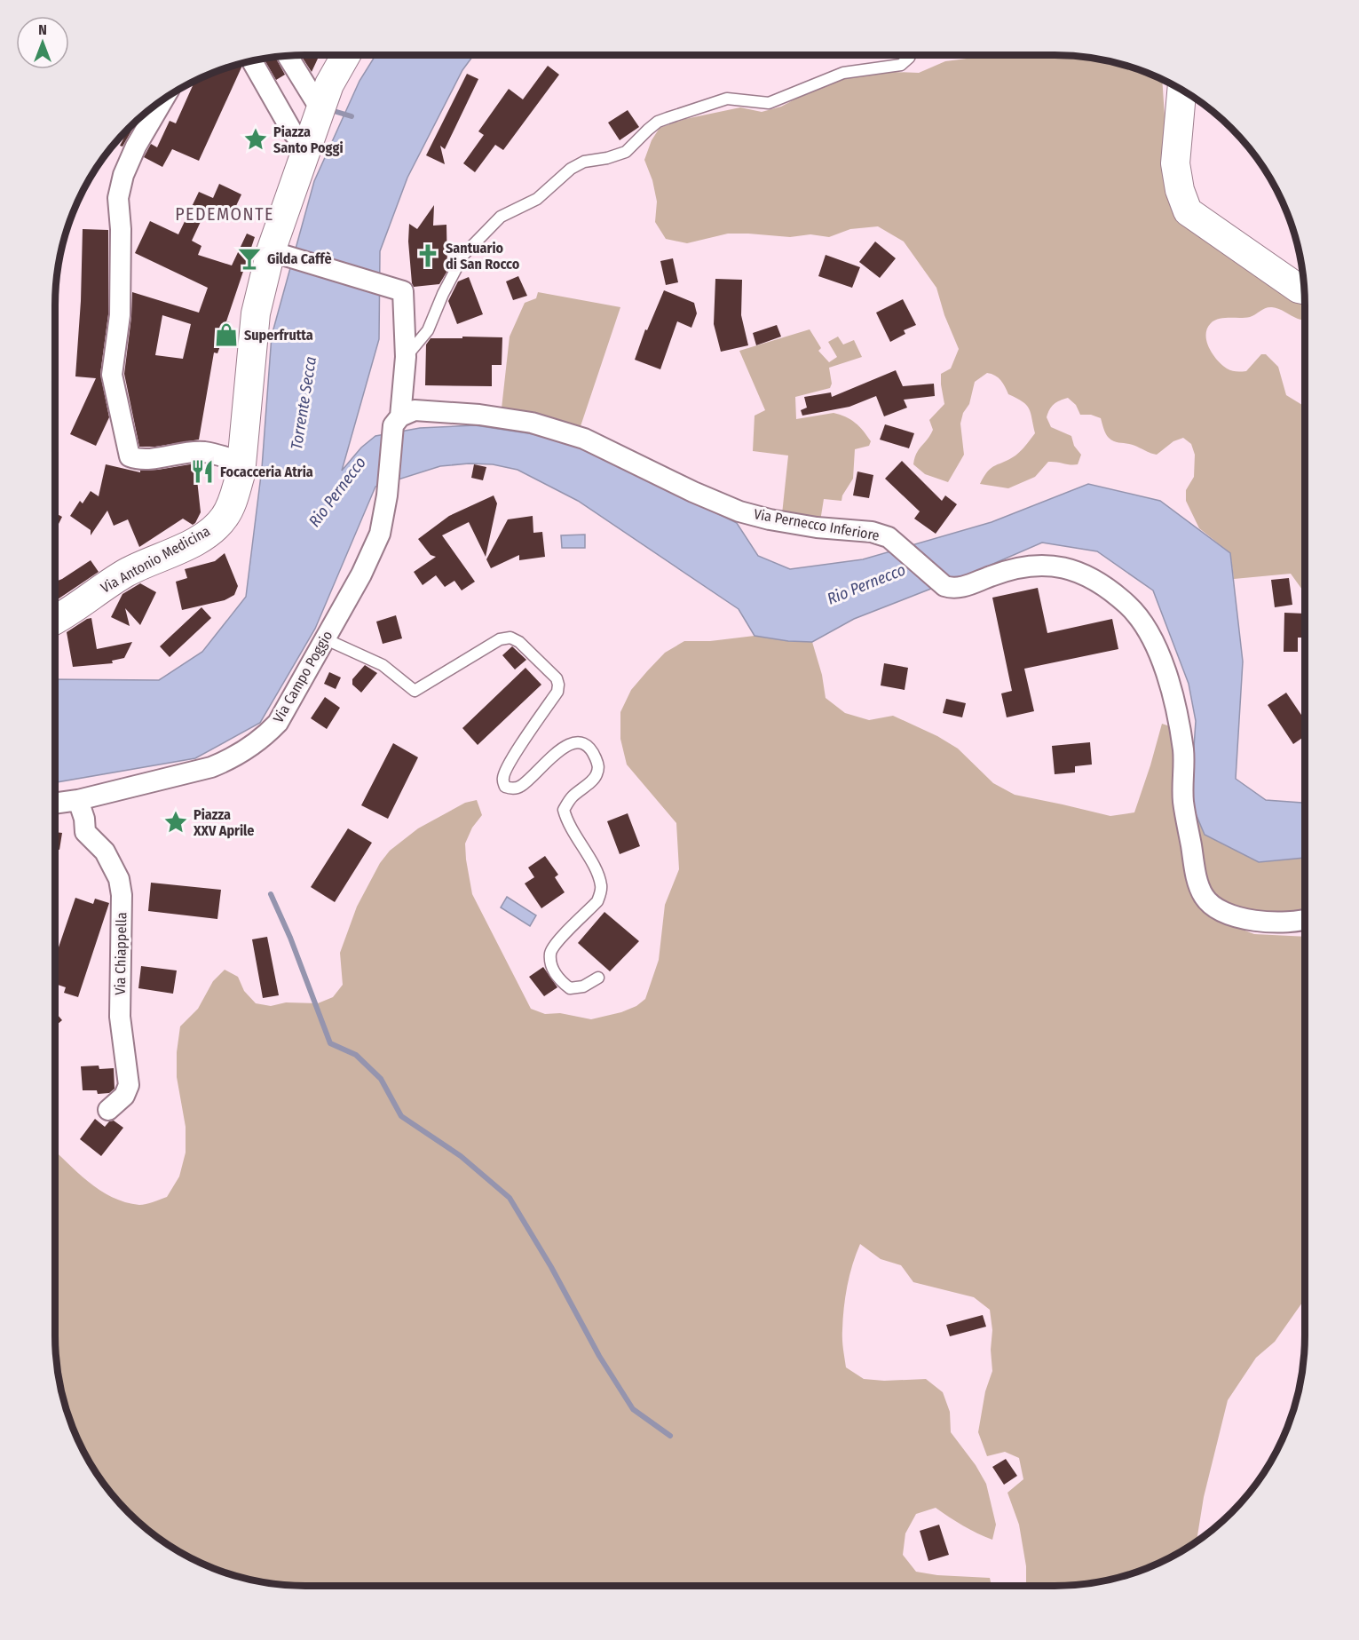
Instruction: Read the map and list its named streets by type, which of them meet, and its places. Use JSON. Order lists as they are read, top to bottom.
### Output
{
  "streets": {
    "main road": ["Via Antonio Medicina"],
    "street": ["Via Pernecco Inferiore", "Via Campo Poggio", "Via Chiappella"]
  },
  "crossings": [
    ["Via Pernecco Inferiore", "Via Campo Poggio"],
    ["Via Antonio Medicina", "Via Campo Poggio"],
    ["Via Campo Poggio", "Via Chiappella"]
  ],
  "districts": ["PEDEMONTE"],
  "water": ["Torrente Secca", "Rio Pernecco"],
  "places": {
    "place": ["Piazza Santo Poggi", "Piazza XXV Aprile"],
    "church": ["Santuario di San Rocco"],
    "bar": ["Gilda Caffè"],
    "shop": ["Superfrutta"],
    "restaurant": ["Focacceria Atria"]
  },
  "north": "top"
}
